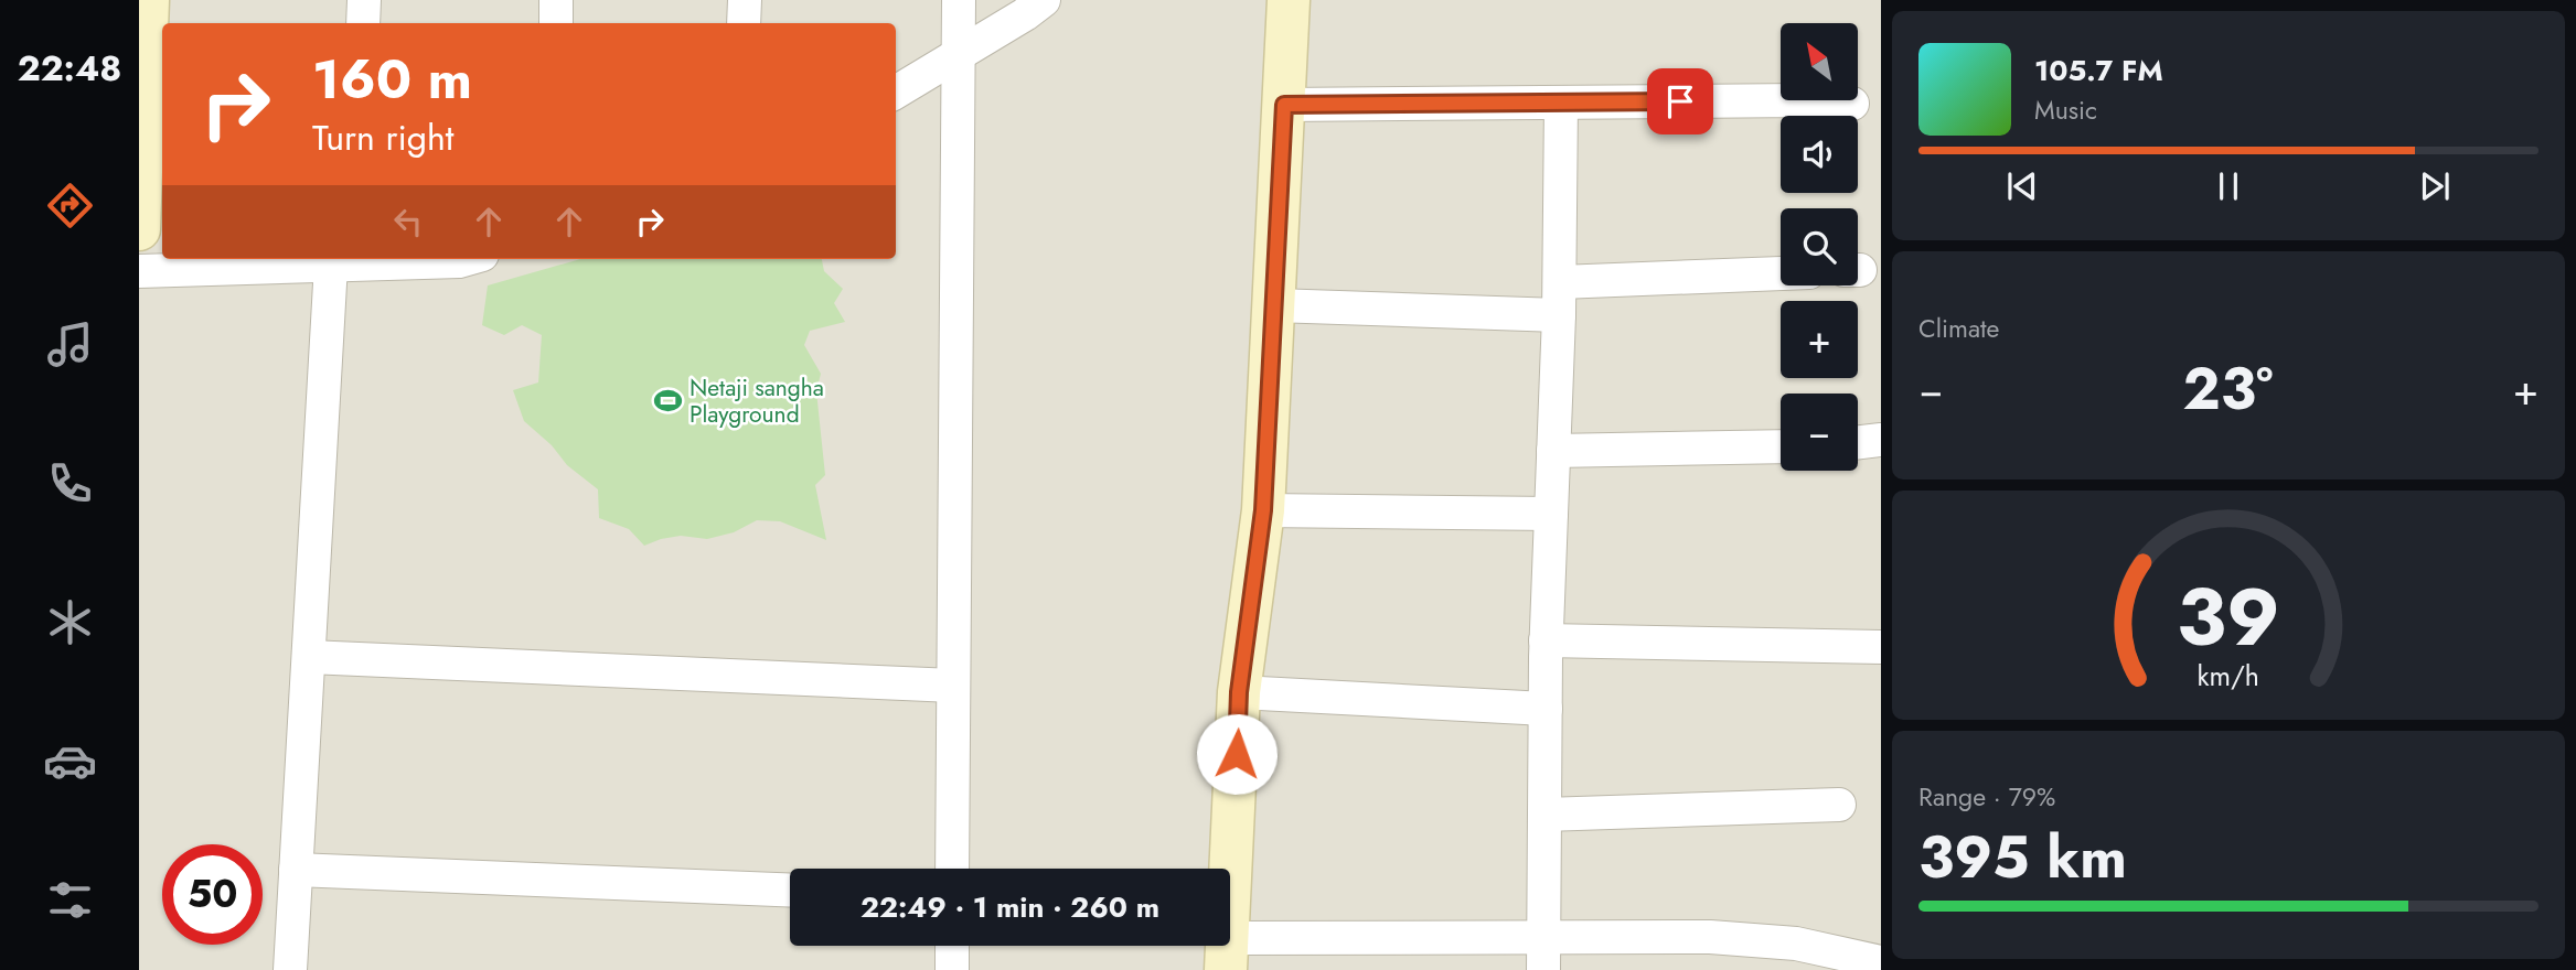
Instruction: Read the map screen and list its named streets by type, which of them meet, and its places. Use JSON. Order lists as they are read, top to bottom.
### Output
{
  "places": {
    "sports": ["Netaji sangha Playground"]
  },
  "north": "top left",
  "page": {
    "tabs": "22:48",
    "map_buttons": ["+", "−"],
    "turn": ["160 m", "Turn right"],
    "song": ["105.7 FM", "Music"],
    "tile": [
      "Climate",
      ["Range · 79%", "395 km"]
    ],
    "heat": ["−", "23°", "+"],
    "limit": "50",
    "trip": "22:49 · 1 min · 260 m",
    "gauge": ["39", "km/h"]
  }
}
